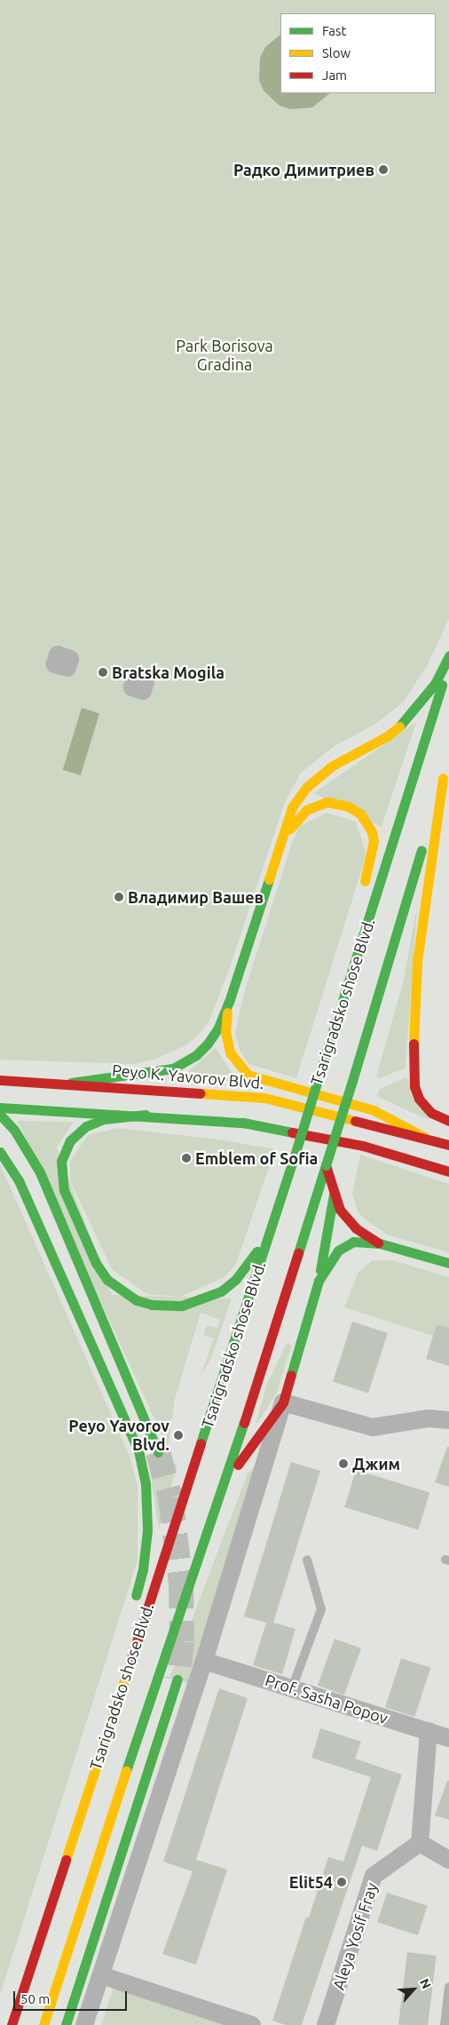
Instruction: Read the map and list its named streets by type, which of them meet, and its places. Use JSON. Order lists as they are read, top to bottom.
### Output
{
  "streets": {
    "main road": ["Tsarigradsko shose Blvd.", "Peyo K. Yavorov Blvd."],
    "street": ["Prof. Sasha Popov", "Aleya Yosif Fray"]
  },
  "parks": ["Park Borisova Gradina"],
  "places": [
    "Радко Димитриев",
    "Bratska Mogila",
    "Владимир Вашев",
    "Emblem of Sofia",
    "Peyo Yavorov Blvd.",
    "Джим",
    "Elit54"
  ],
  "legend": ["Fast", "Slow", "Jam"],
  "scale_bar": "50 m",
  "north": "top right"
}
